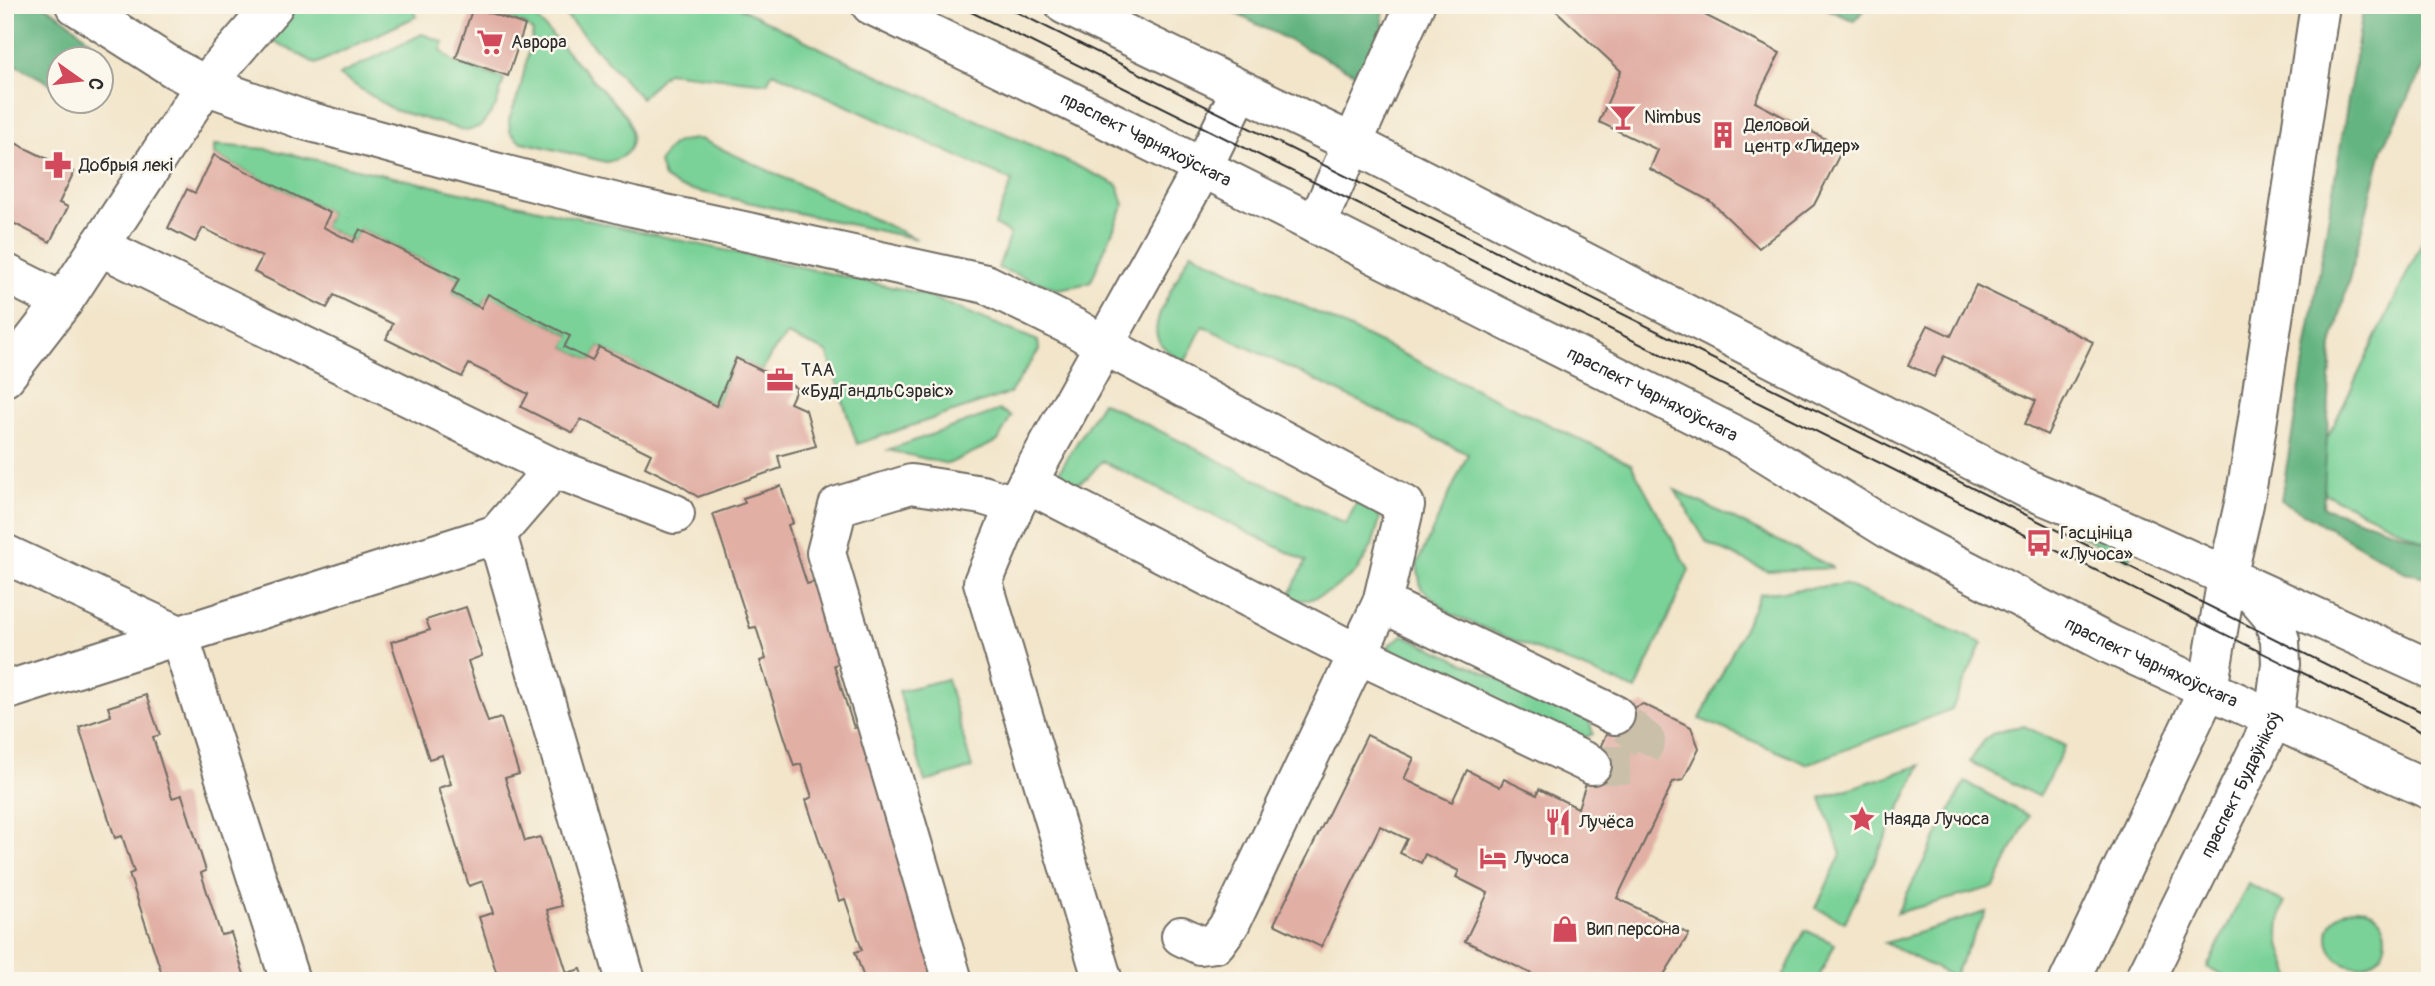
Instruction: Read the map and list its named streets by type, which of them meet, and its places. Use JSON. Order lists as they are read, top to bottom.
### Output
{
  "streets": {
    "main road": ["праспект Чарняхоўскага", "праспект Будаўнікоў"]
  },
  "crossings": [
    ["праспект Чарняхоўскага", "праспект Будаўнікоў"]
  ],
  "places": {
    "supermarket": ["Аврора"],
    "bar": ["Nimbus"],
    "building": ["Деловой центр «Лидер»"],
    "pharmacy": ["Добрыя лекі"],
    "office": ["ТАА «БудГандльСэрвіс»"],
    "bus stop": ["Гасцініца «Лучоса»"],
    "place": ["Наяда Лучоса"],
    "restaurant": ["Лучёса"],
    "hotel": ["Лучоса"],
    "shop": ["Вип персона"]
  },
  "north": "right"
}
